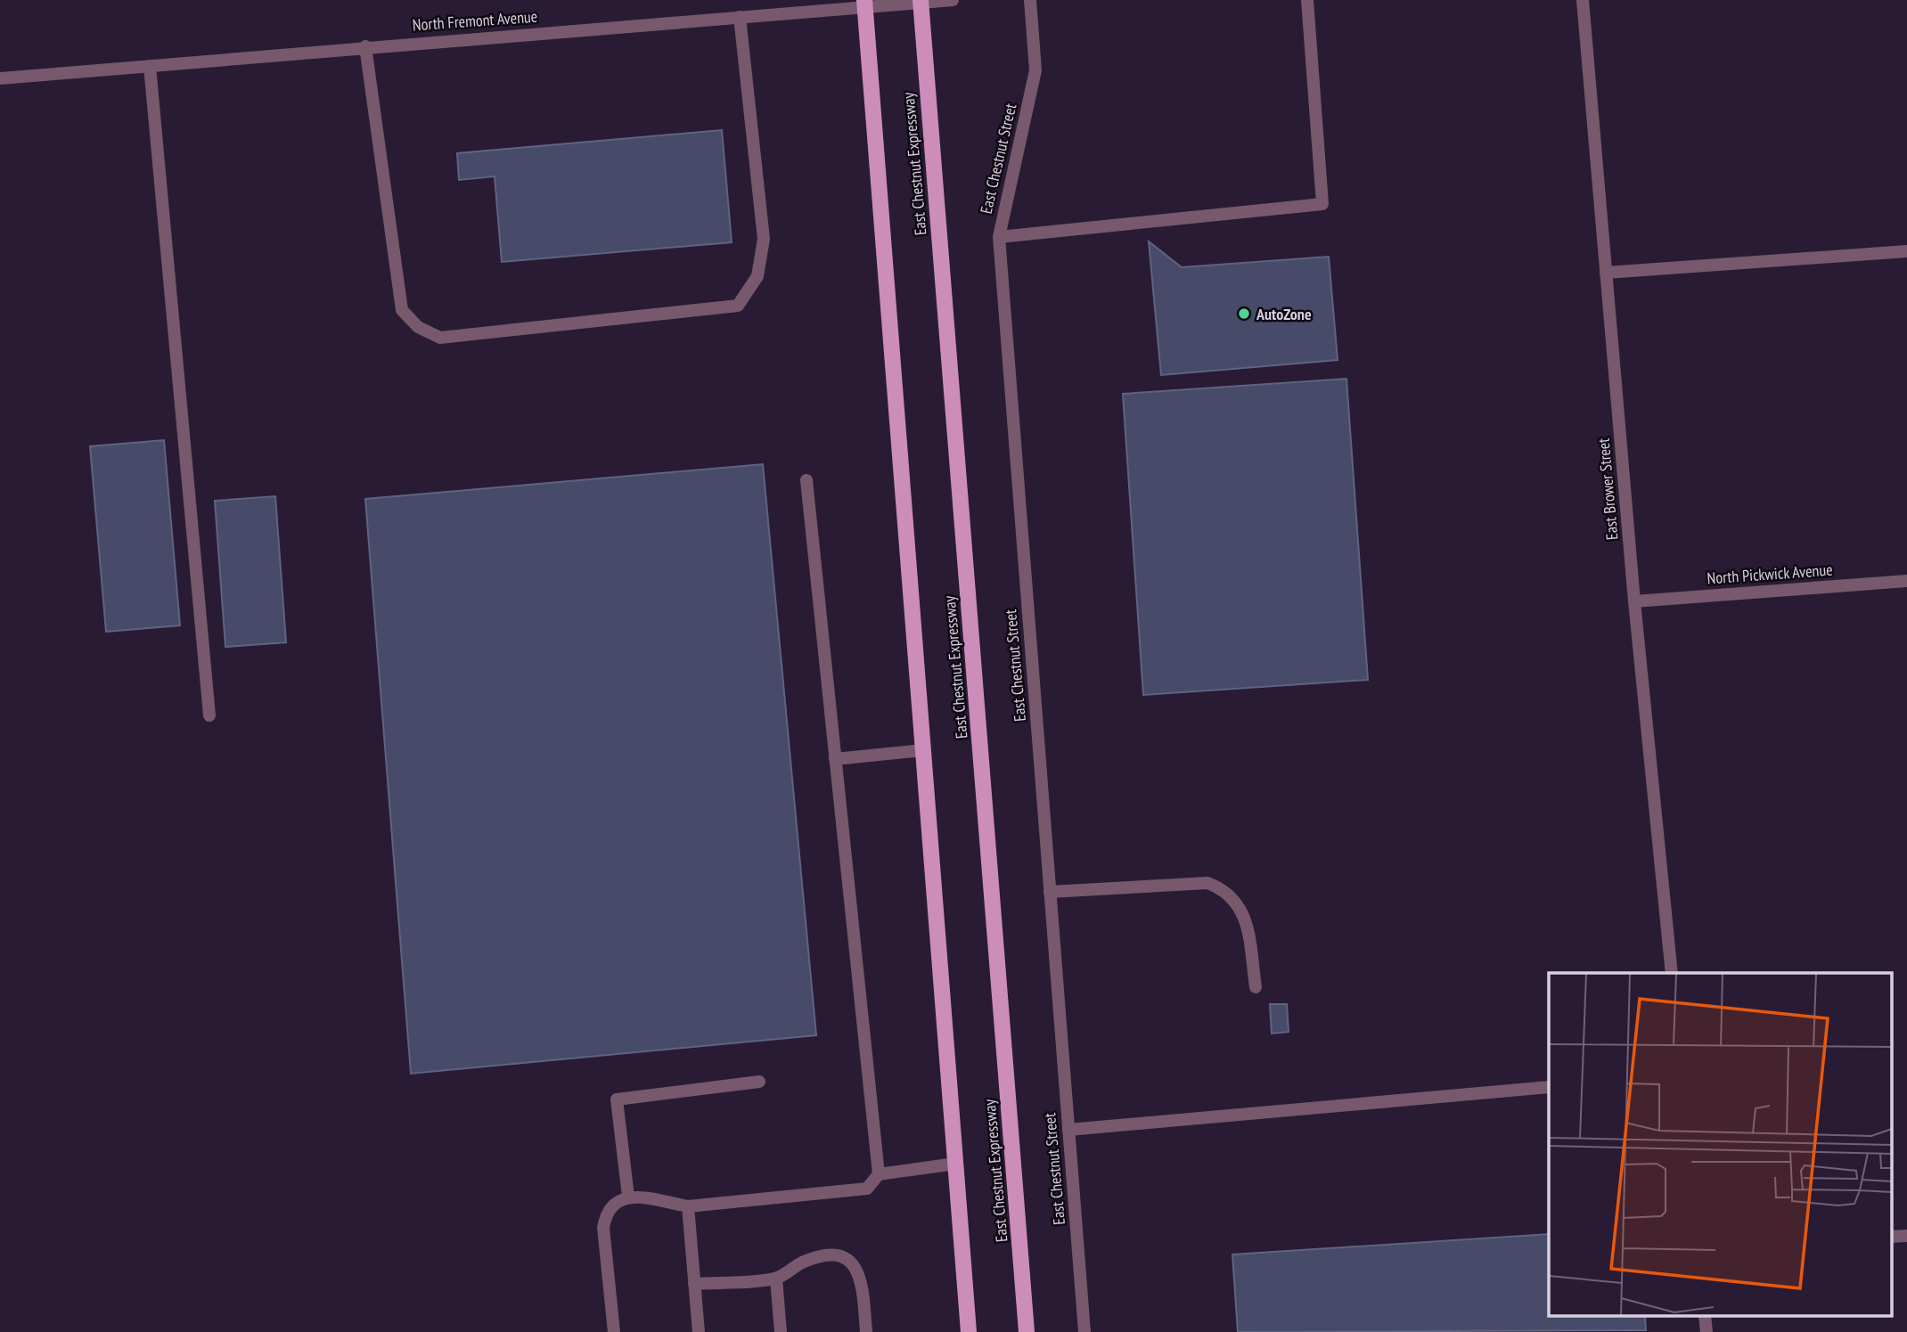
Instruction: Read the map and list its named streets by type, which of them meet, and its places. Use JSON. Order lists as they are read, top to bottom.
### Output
{
  "streets": {
    "main road": ["East Chestnut Expressway"],
    "street": [
      "North Fremont Avenue",
      "East Chestnut Street",
      "East Brower Street",
      "North Pickwick Avenue"
    ]
  },
  "crossings": [
    ["North Fremont Avenue", "East Chestnut Expressway"],
    ["East Brower Street", "North Pickwick Avenue"]
  ],
  "places": ["AutoZone"]
}
